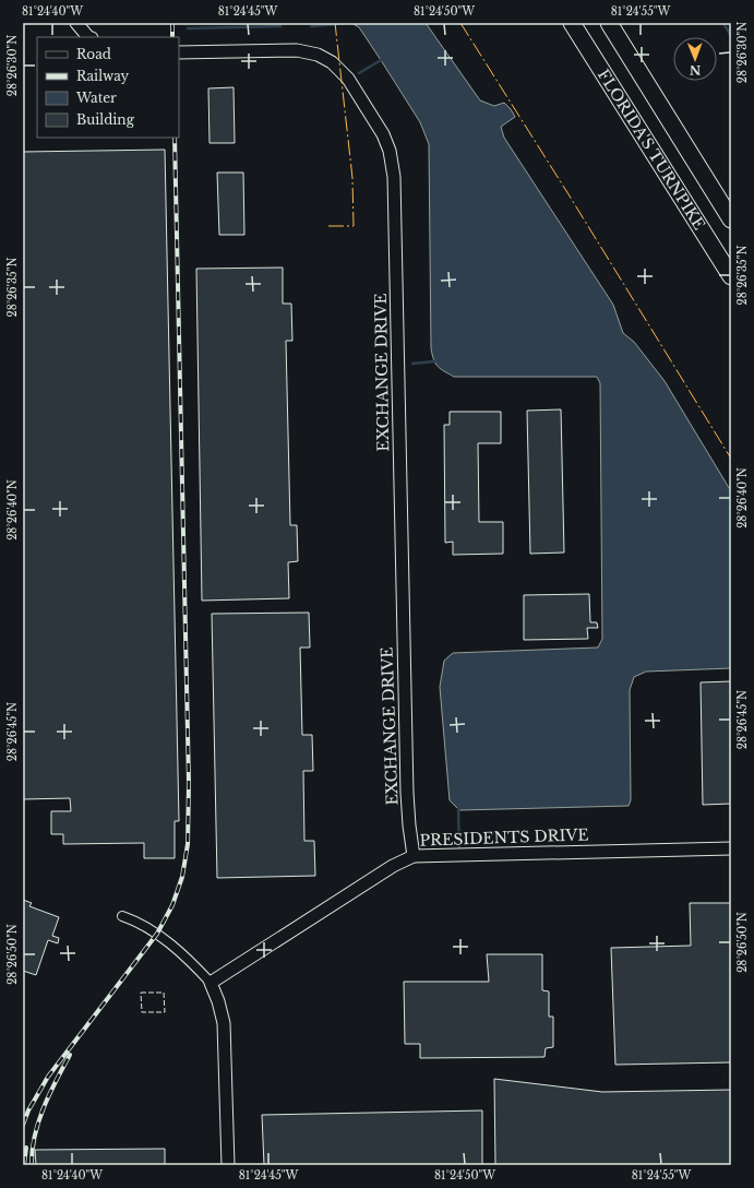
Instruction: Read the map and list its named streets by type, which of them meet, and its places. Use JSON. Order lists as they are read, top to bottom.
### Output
{
  "streets": {
    "highway": ["FLORIDA'S TURNPIKE"],
    "street": ["EXCHANGE DRIVE", "PRESIDENTS DRIVE"]
  },
  "crossings": [
    ["EXCHANGE DRIVE", "PRESIDENTS DRIVE"]
  ],
  "legend": [
    "Road",
    "Railway",
    "Water",
    "Building"
  ],
  "north": "bottom",
  "coordinates": [
    "81°24'40\"W",
    "81°24'45\"W",
    "81°24'50\"W",
    "81°24'55\"W",
    "28°26'30\"N",
    "28°26'35\"N",
    "28°26'40\"N",
    "28°26'45\"N",
    "28°26'50\"N"
  ]
}
